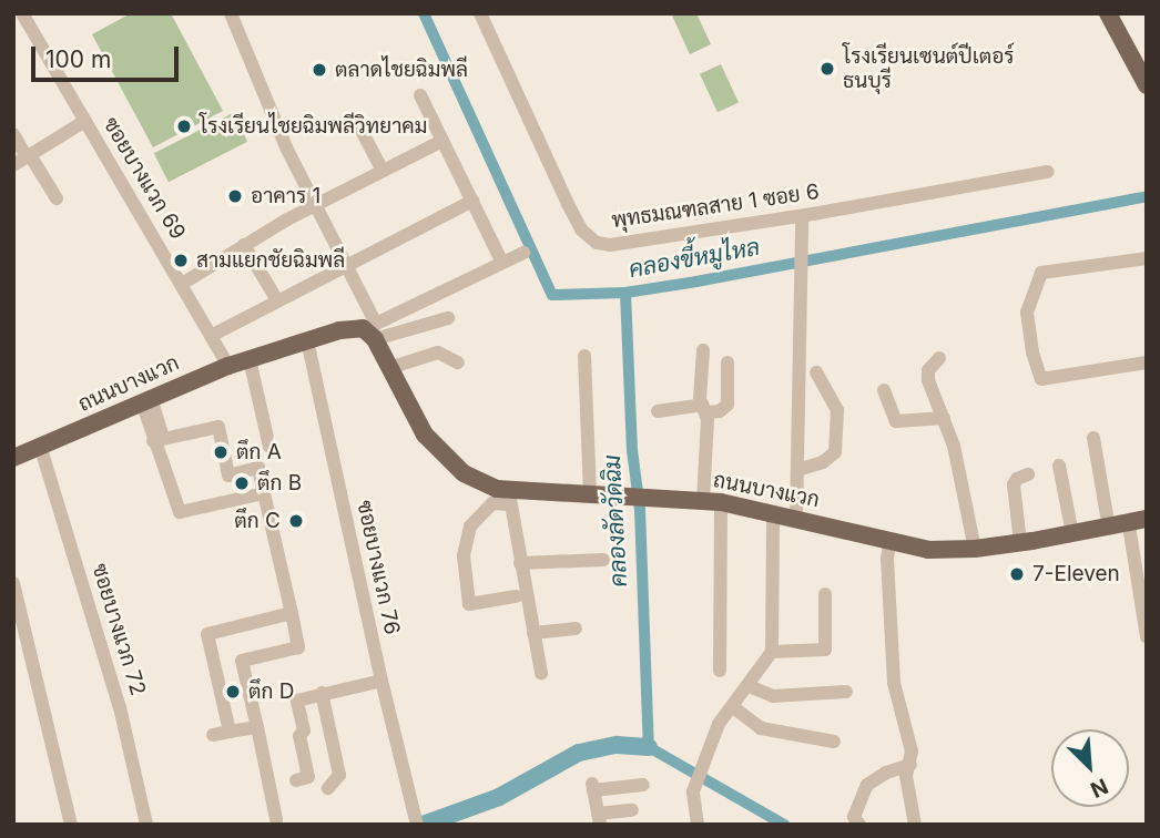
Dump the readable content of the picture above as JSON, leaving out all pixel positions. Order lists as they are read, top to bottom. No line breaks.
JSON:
{"streets":{"main road":["ถนนบางแวก"],"street":["ซอยบางแวก 69","พุทธมณฑลสาย 1 ซอย 6","ซอยบางแวก 76","ซอยบางแวก 72"]},"crossings":[["ซอยบางแวก 69","ถนนบางแวก"],["ถนนบางแวก","ซอยบางแวก 76"],["ถนนบางแวก","ซอยบางแวก 72"]],"water":["คลองขี้หมูไหล","คลองลัดวัดฉิม"],"places":["โรงเรียนเซนต์ปีเตอร์ ธนบุรี","ตลาดไชยฉิมพลี","โรงเรียนไชยฉิมพลีวิทยาคม","อาคาร 1","สามแยกชัยฉิมพลี","ตึก A","ตึก B","ตึก C","7-Eleven","ตึก D"],"scale_bar":"100 m","north":"bottom right"}
